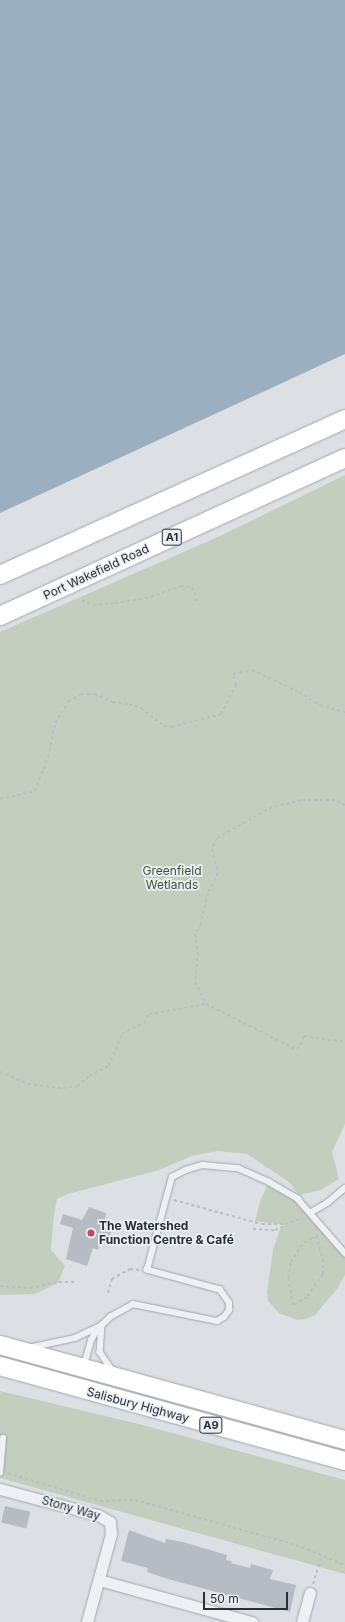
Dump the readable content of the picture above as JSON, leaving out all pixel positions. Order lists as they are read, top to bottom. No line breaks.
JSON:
{"streets":{"highway":["A1","Port Wakefield Road","Salisbury Highway","A9"],"street":["Stony Way"]},"parks":["Greenfield Wetlands"],"places":["The Watershed Function Centre & Café"],"scale_bar":"50 m"}
